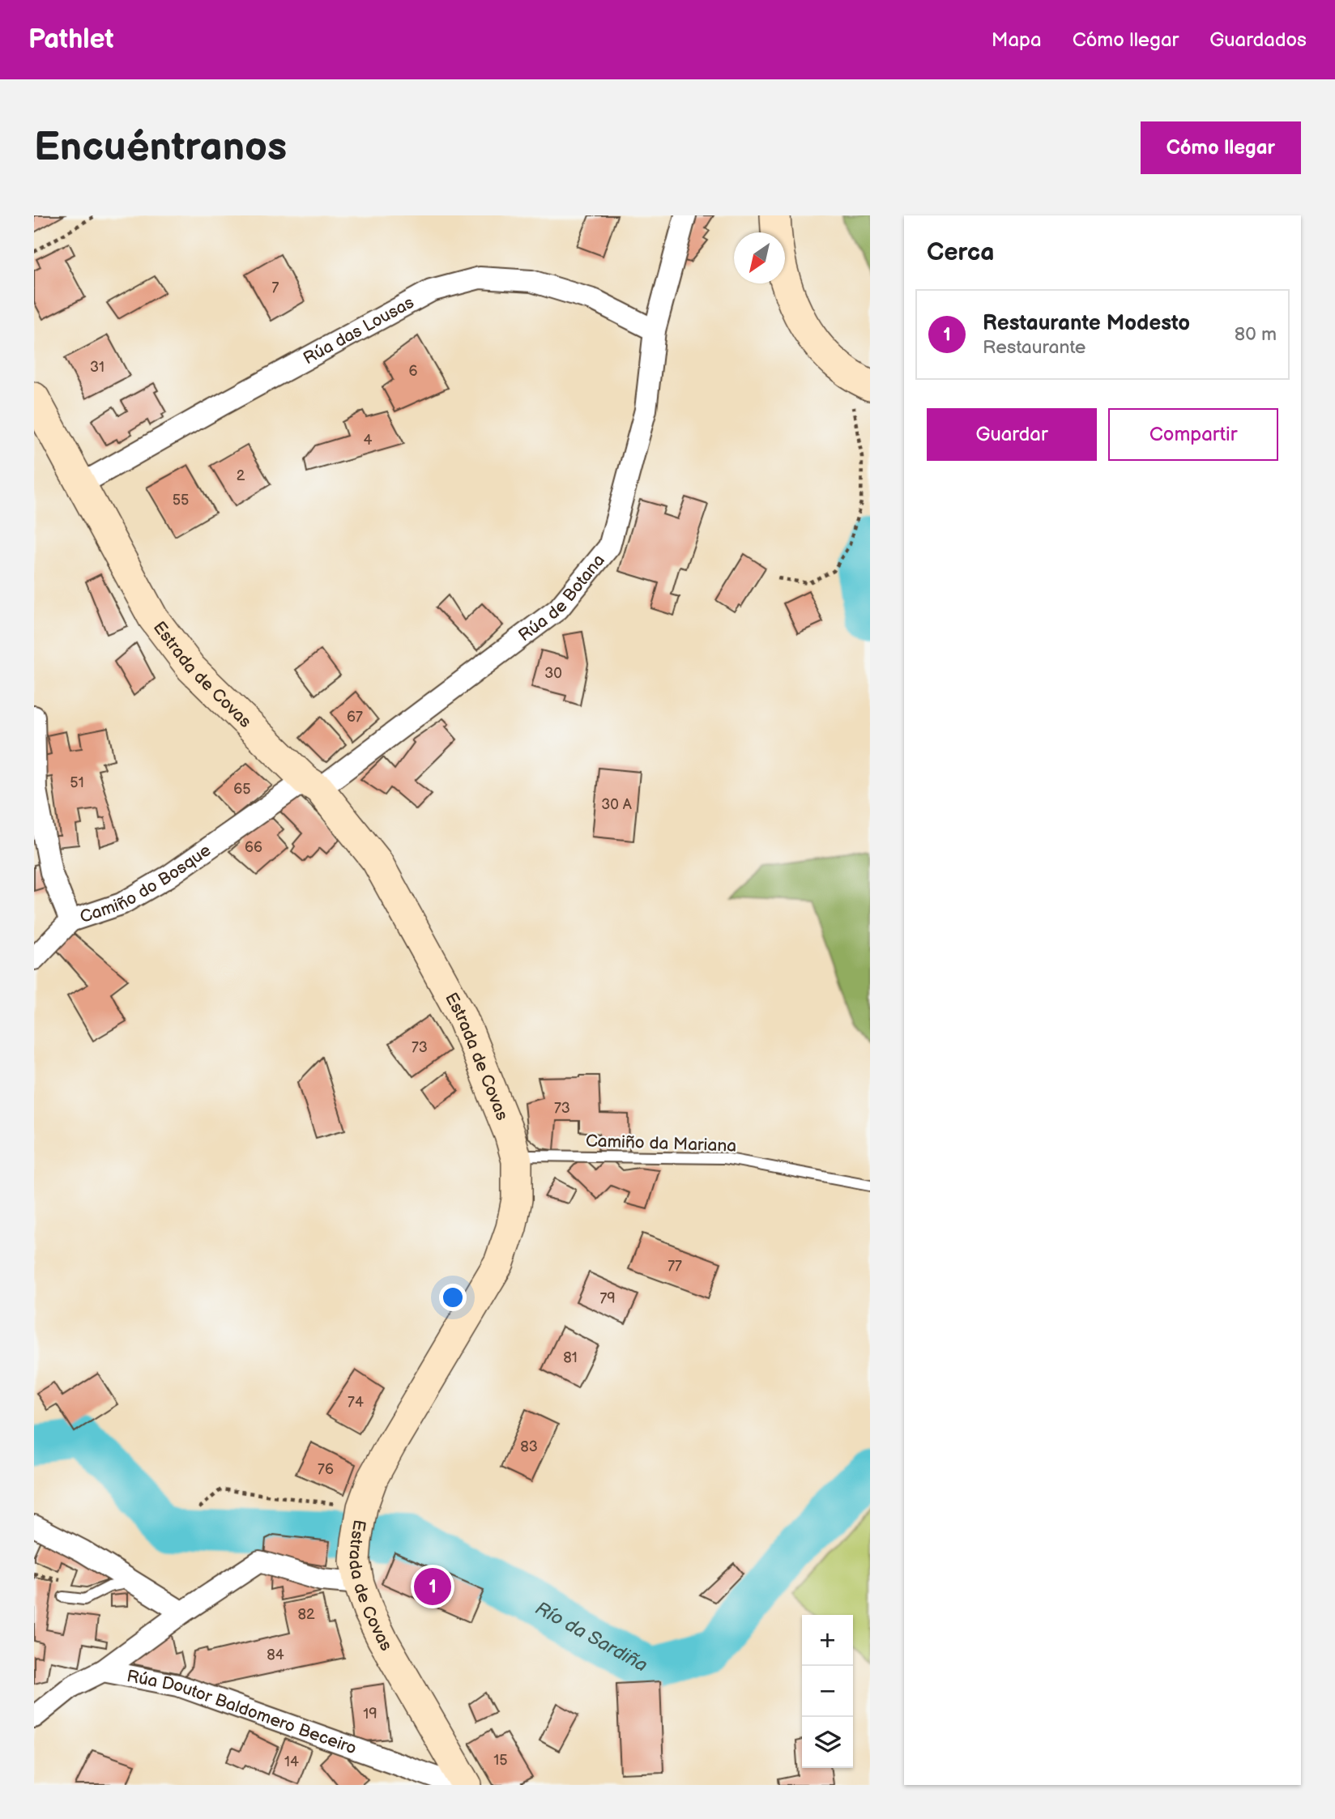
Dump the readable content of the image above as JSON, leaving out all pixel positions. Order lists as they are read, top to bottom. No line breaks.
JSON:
{"streets":{"main road":["Estrada de Covas"],"street":["Rúa das Lousas","Rúa de Botana","Camiño do Bosque","Rúa Doutor Baldomero Beceiro"],"lane":["Camiño da Mariana"]},"crossings":[["Rúa das Lousas","Rúa de Botana"],["Rúa das Lousas","Estrada de Covas"],["Rúa de Botana","Estrada de Covas"],["Rúa de Botana","Camiño do Bosque"],["Estrada de Covas","Camiño do Bosque"],["Estrada de Covas","Camiño da Mariana"]],"water":["Río da Sardiña"],"house_numbers":["7","31","6","4","2","55","30","67","51","65","30 A","66","73","73","77","79","81","74","83","76","82","84","19","15","14"],"north":"bottom left","page":{"header":"Pathlet","nav":["Mapa","Cómo llegar","Guardados"],"buttons":["Cómo llegar",["Guardar","Compartir"]],"title":"Encuéntranos","heading":"Cerca","list":[{"mark":"1","name":"Restaurante Modesto","note":"Restaurante","value":"80 m"}],"pins":"1","map_buttons":["+","−"]}}
